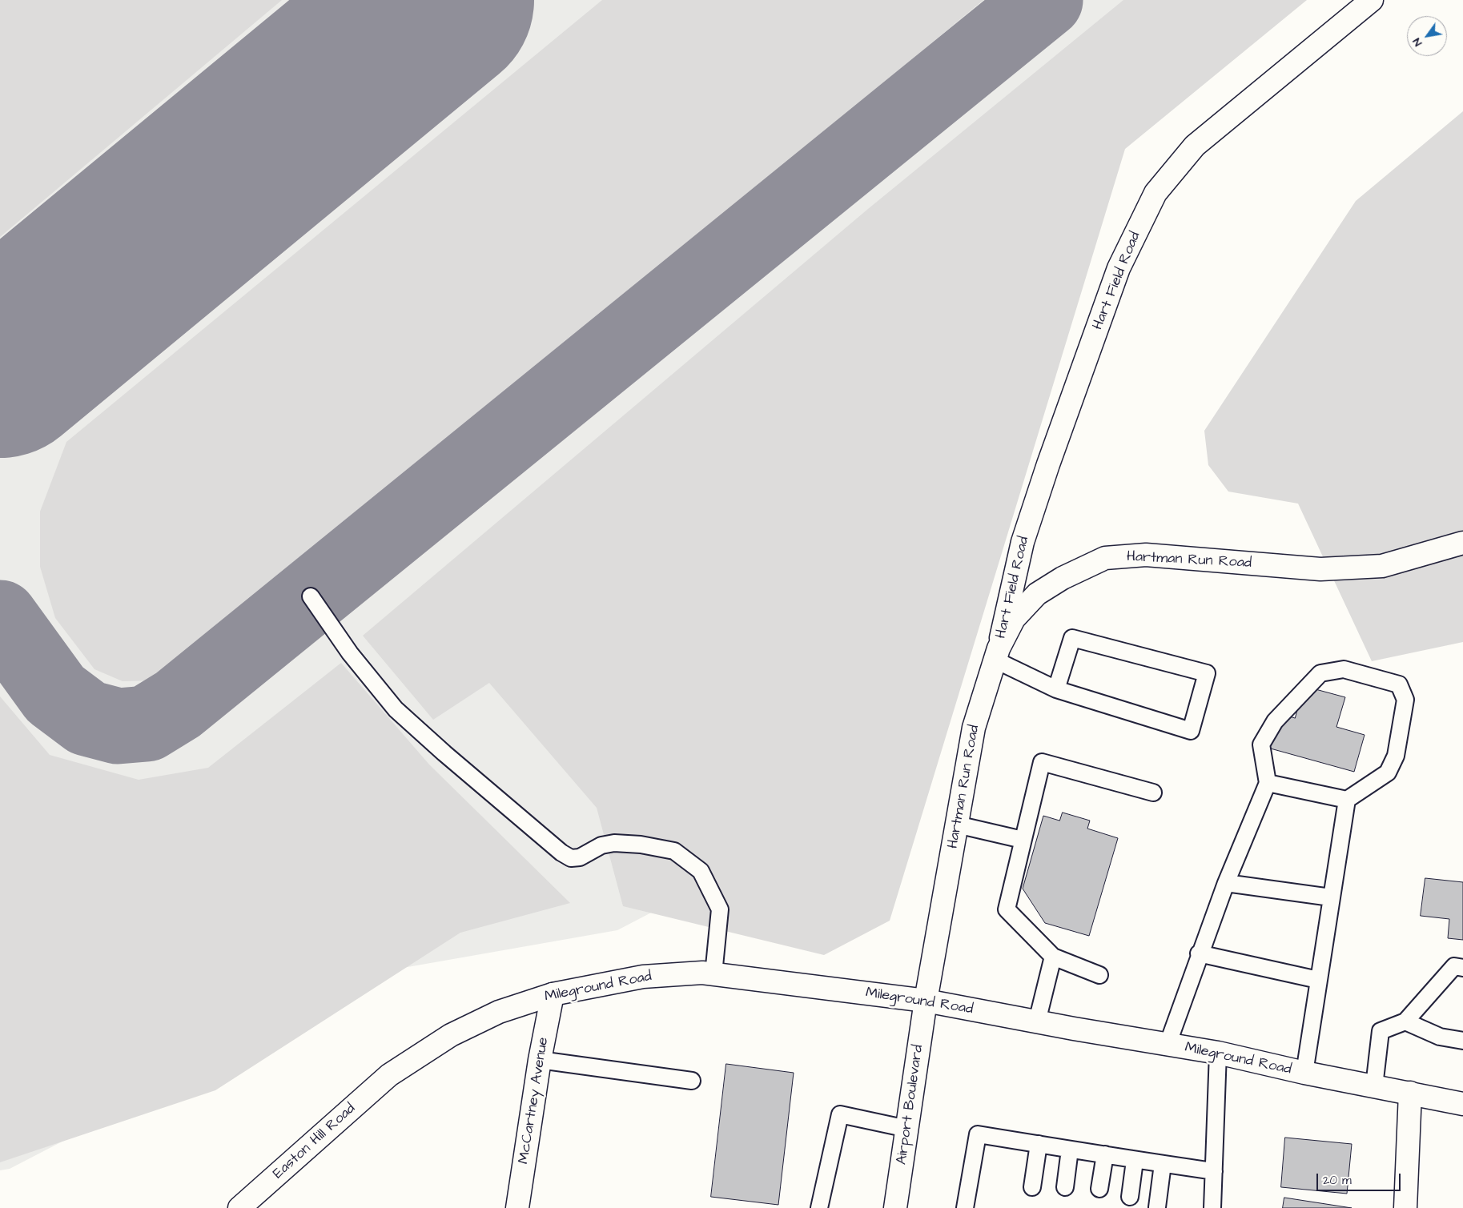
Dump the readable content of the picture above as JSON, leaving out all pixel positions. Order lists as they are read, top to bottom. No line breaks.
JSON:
{"streets":{"main road":["Hart Field Road","Hartman Run Road","Mileground Road","McCartney Avenue","Airport Boulevard","Easton Hill Road"]},"crossings":[["Hart Field Road","Hartman Run Road"],["Hartman Run Road","Mileground Road"],["Hartman Run Road","Airport Boulevard"],["Mileground Road","McCartney Avenue"],["Mileground Road","Airport Boulevard"],["Mileground Road","Easton Hill Road"]],"scale_bar":"20 m","north":"bottom left"}
